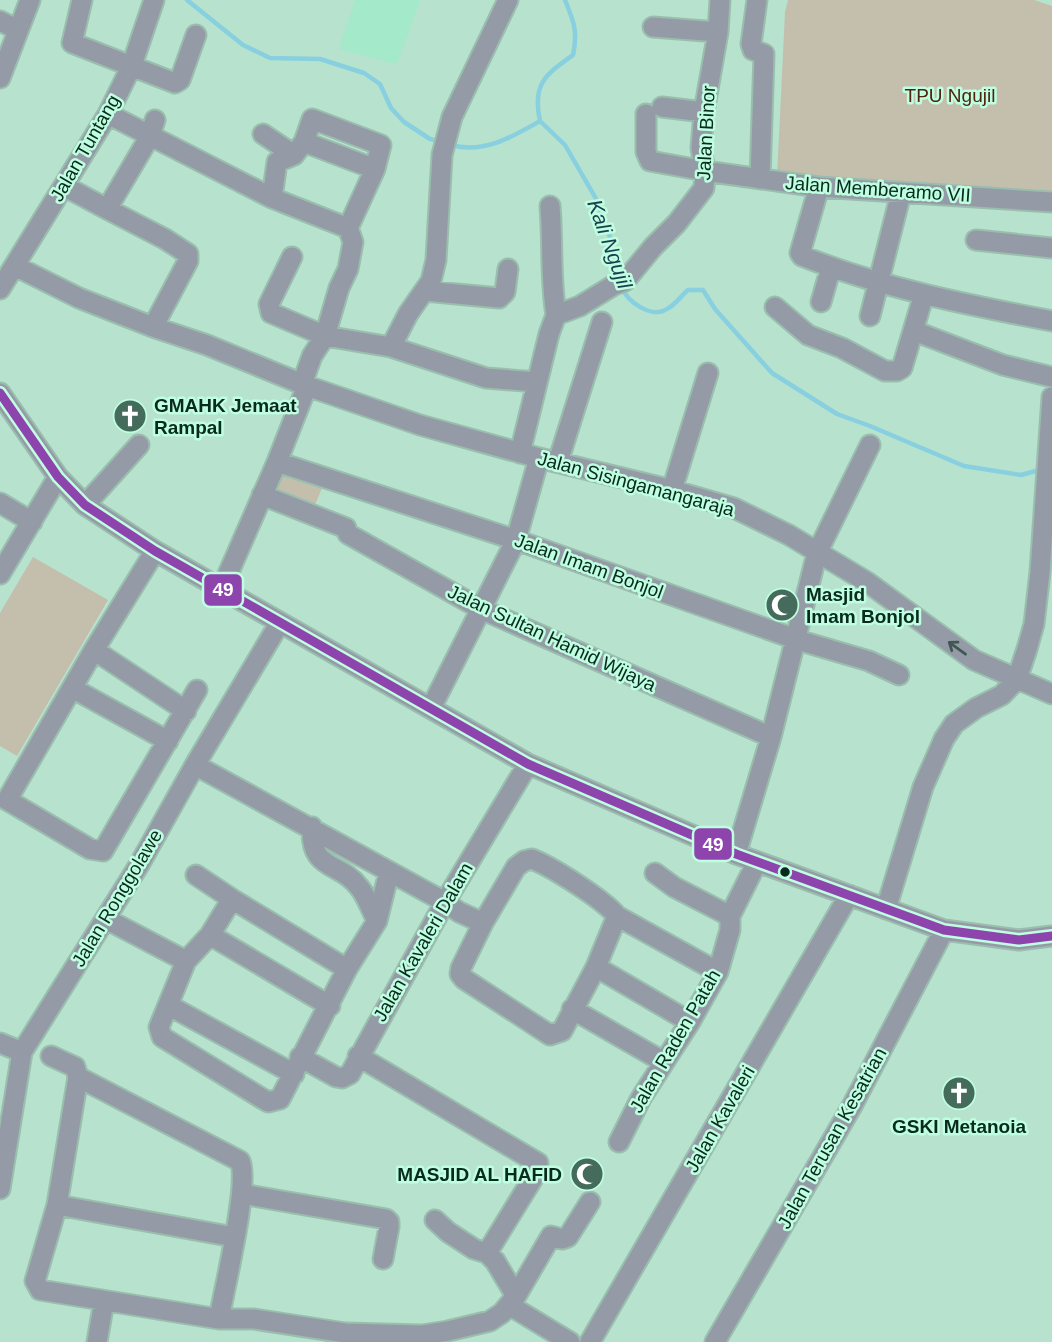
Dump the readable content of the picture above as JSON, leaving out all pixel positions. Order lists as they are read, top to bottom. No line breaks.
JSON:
{"streets":{"street":["Jalan Binor","Jalan Tuntang","Jalan Memberamo VII","Jalan Sisingamangaraja","Jalan Imam Bonjol","Jalan Sultan Hamid Wijaya","Jalan Ronggolawe","Jalan Kavaleri Dalam","Jalan Raden Patah","Jalan Kavaleri","Jalan Terusan Kesatrian"]},"crossings":[["Jalan Binor","Jalan Memberamo VII"],["Jalan Tuntang","Jalan Sisingamangaraja"]],"water":["Kali Ngujil"],"parks":["TPU Ngujil"],"places":{"church":["GMAHK Jemaat Rampal","GSKI Metanoia"],"mosque":["Masjid Imam Bonjol","MASJID AL HAFID"]},"lines":["transit line 49"]}
